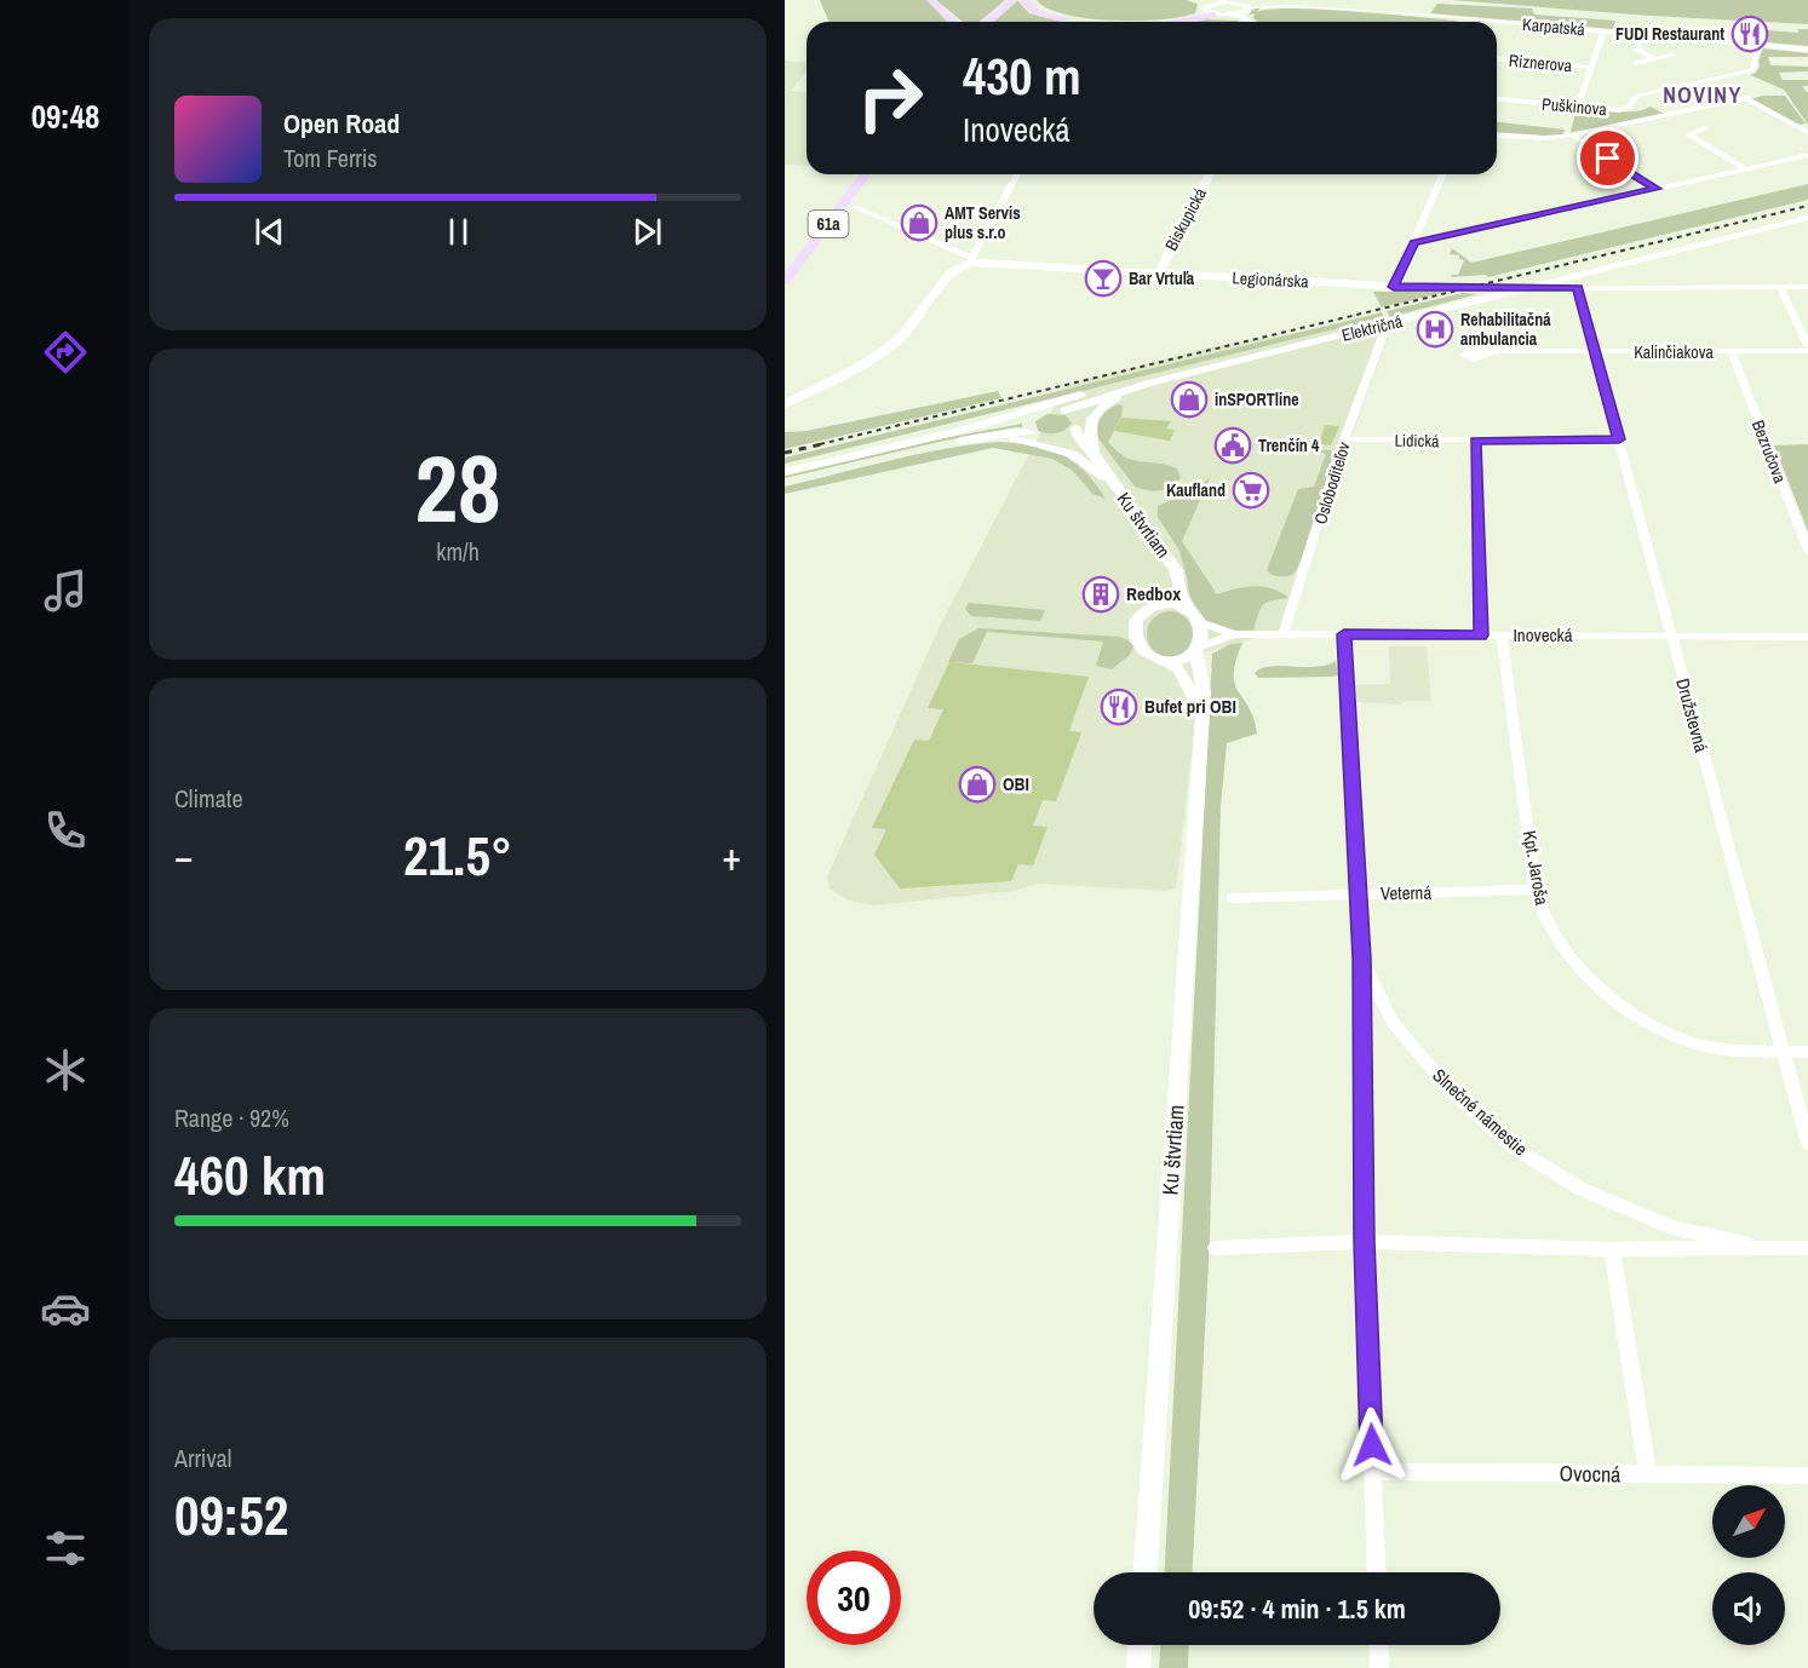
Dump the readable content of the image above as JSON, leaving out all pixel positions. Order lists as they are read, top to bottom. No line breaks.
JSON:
{"streets":{"main road":["61a"],"street":["Karpatská","Riznerova","Puškinova","Biskupická","Legionárska","Električná","Kalinčiakova","Lidická","Bezručova","Osloboditeľov","Ku štvrtiam","Inovecká","Družstevná","Kpt. Jaroša","Veterná","Slnečné námestie","Ovocná"]},"crossings":[["Karpatská","Puškinova"],["Biskupická","Legionárska"],["Legionárska","Električná"],["Legionárska","Družstevná"],["Električná","Ku štvrtiam"],["Kalinčiakova","Bezručova"],["Kalinčiakova","Družstevná"],["Lidická","Osloboditeľov"],["Lidická","Družstevná"],["Osloboditeľov","Inovecká"],["Ku štvrtiam","Inovecká"],["Inovecká","Družstevná"],["Inovecká","Kpt. Jaroša"],["Družstevná","Kpt. Jaroša"],["Kpt. Jaroša","Veterná"]],"districts":["NOVINY"],"places":{"restaurant":["FUDI Restaurant","Bufet pri OBI"],"shop":["AMT Servis plus s.r.o","inSPORTline","OBI"],"bar":["Bar Vrtuľa"],"hospital":["Rehabilitačná ambulancia"],"public building":["Trenčín 4"],"supermarket":["Kaufland"],"building":["Redbox"]},"north":"top right","page":{"tabs":"09:48","turn":["430 m","Inovecká"],"song":["Open Road","Tom Ferris"],"tile":[["28","km/h"],"Climate",["Range · 92%","460 km"],["Arrival","09:52"]],"heat":["−","21.5°","+"],"limit":"30","trip":"09:52 · 4 min · 1.5 km"}}
